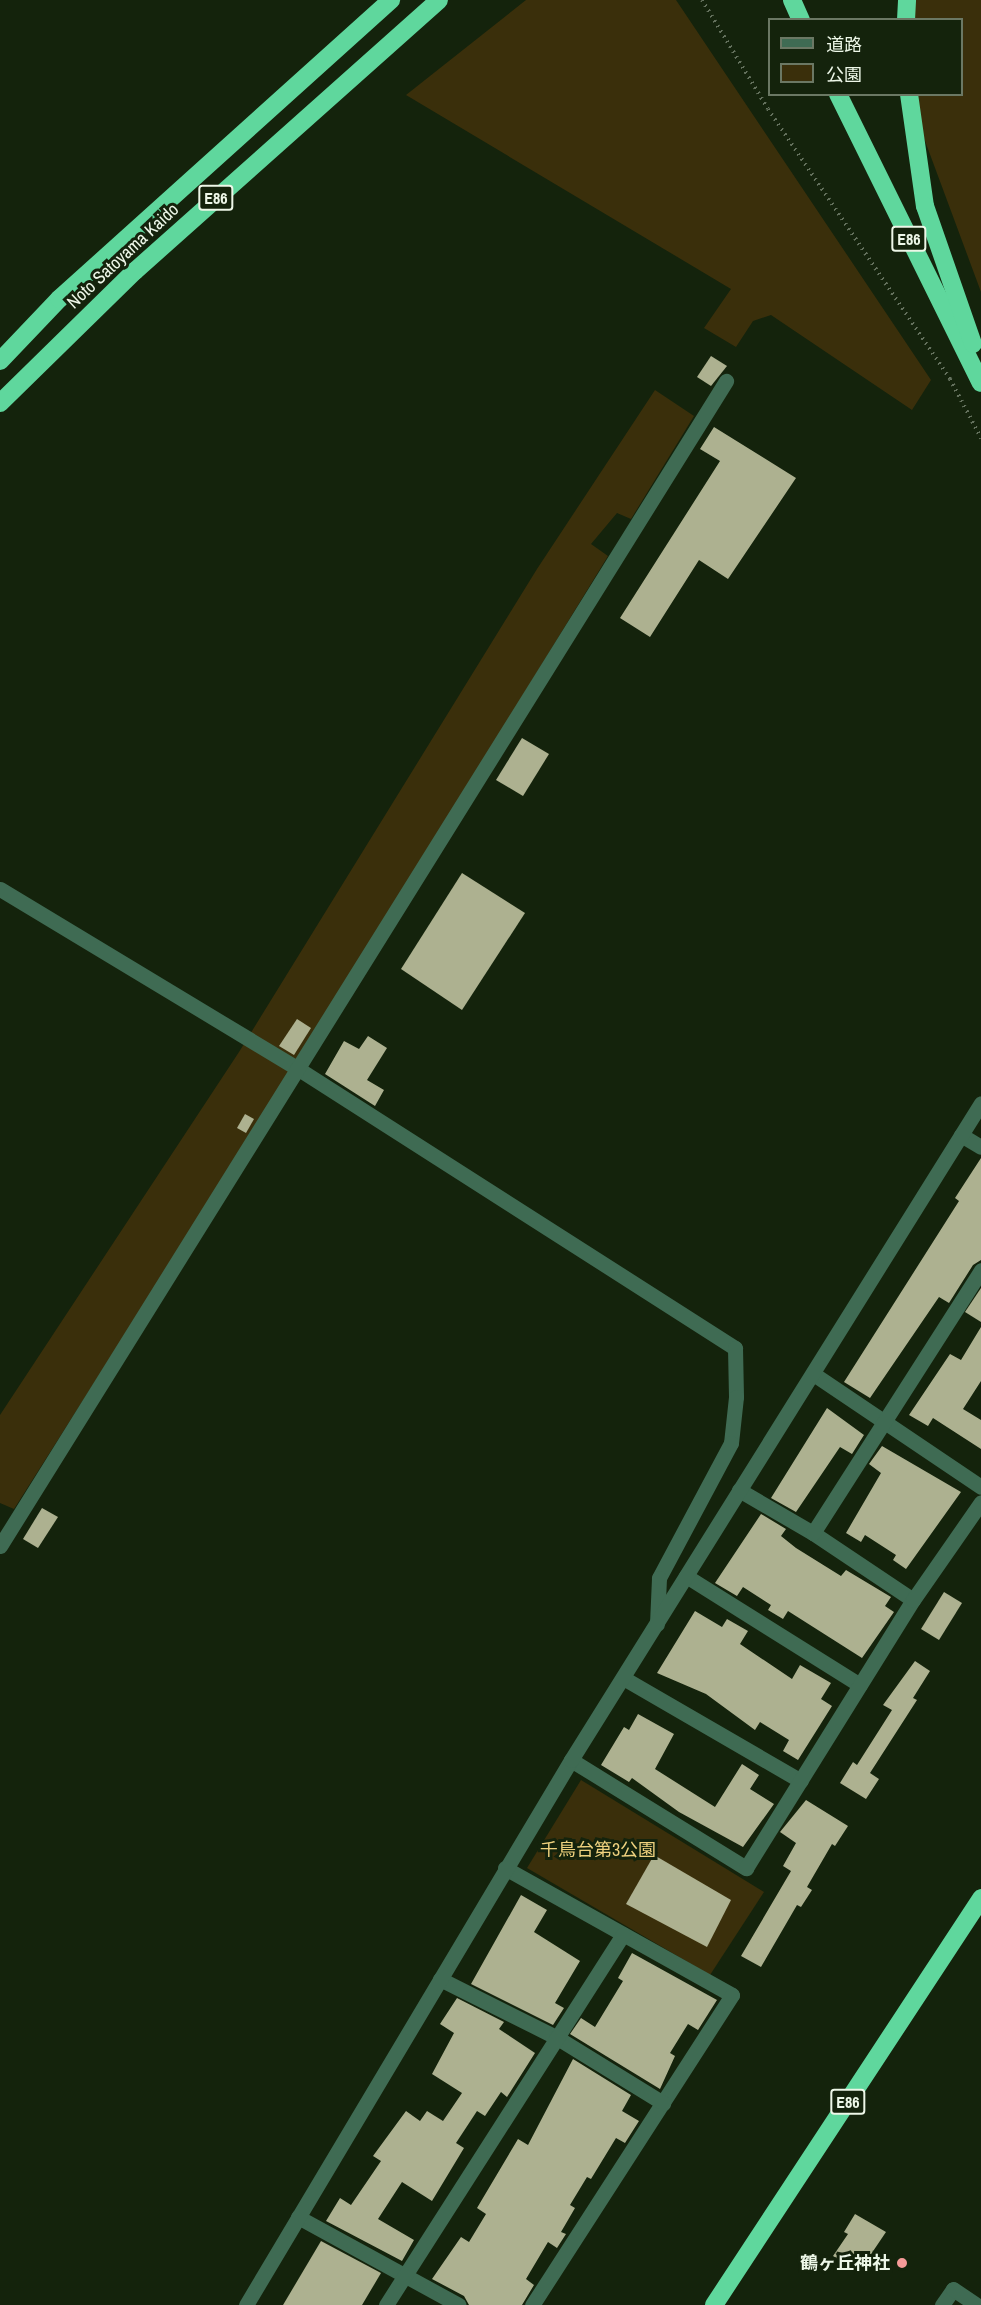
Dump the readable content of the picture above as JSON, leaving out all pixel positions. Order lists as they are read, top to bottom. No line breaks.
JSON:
{"streets":{"highway":["E86","Noto Satoyama Kaido"]},"parks":["千鳥台第3公園"],"places":["鶴ヶ丘神社"],"legend":["道路","公園"]}
